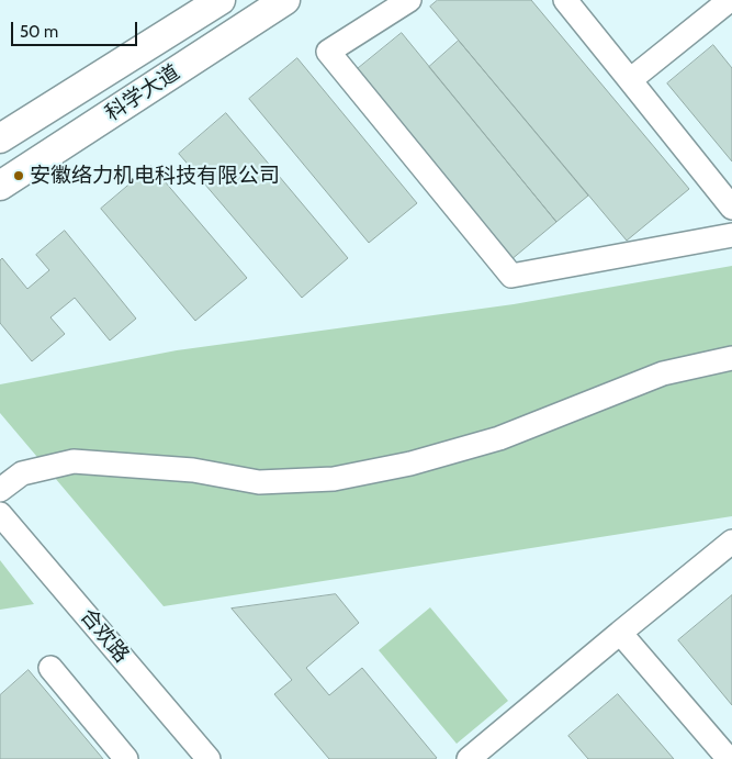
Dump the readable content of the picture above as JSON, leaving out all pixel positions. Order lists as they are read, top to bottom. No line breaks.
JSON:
{"streets":{"main road":["科学大道"],"street":["合欢路"]},"places":["安徽络力机电科技有限公司"],"scale_bar":"50 m"}
